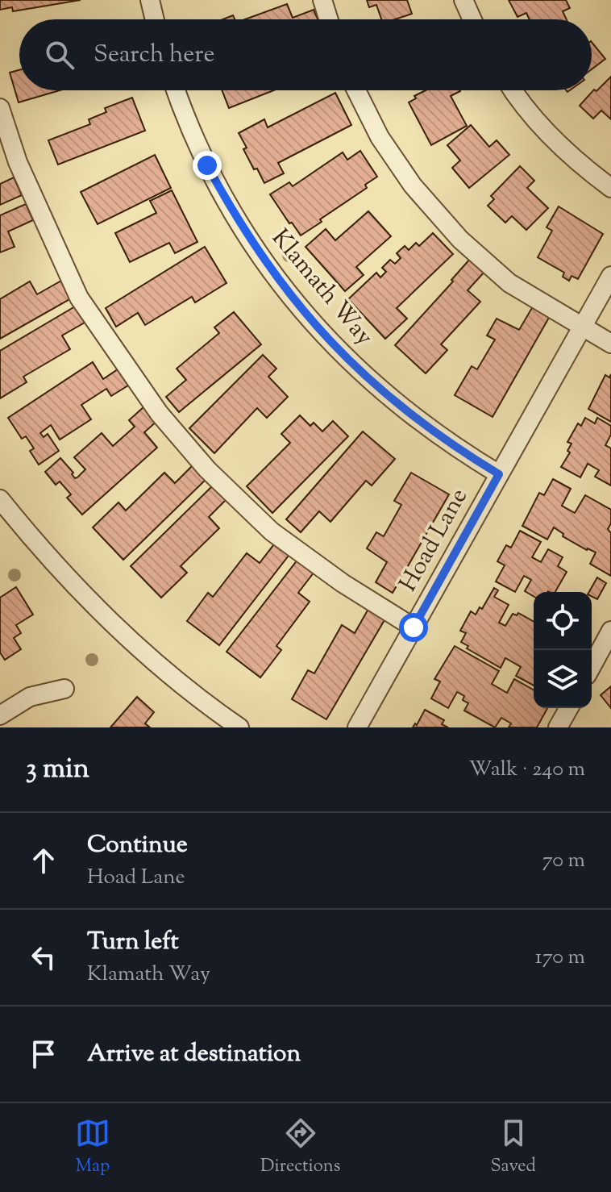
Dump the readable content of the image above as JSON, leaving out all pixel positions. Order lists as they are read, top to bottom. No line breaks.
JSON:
{"streets":{"street":["Klamath Way","Hoad Lane"]},"crossings":[["Klamath Way","Hoad Lane"]],"page":{"search":"Search here","heading":["3 min","Walk · 240 m"],"list":[["Continue","Hoad Lane","70 m"],["Turn left","Klamath Way","170 m"],"Arrive at destination"],"nav":["Map","Directions","Saved"]}}
